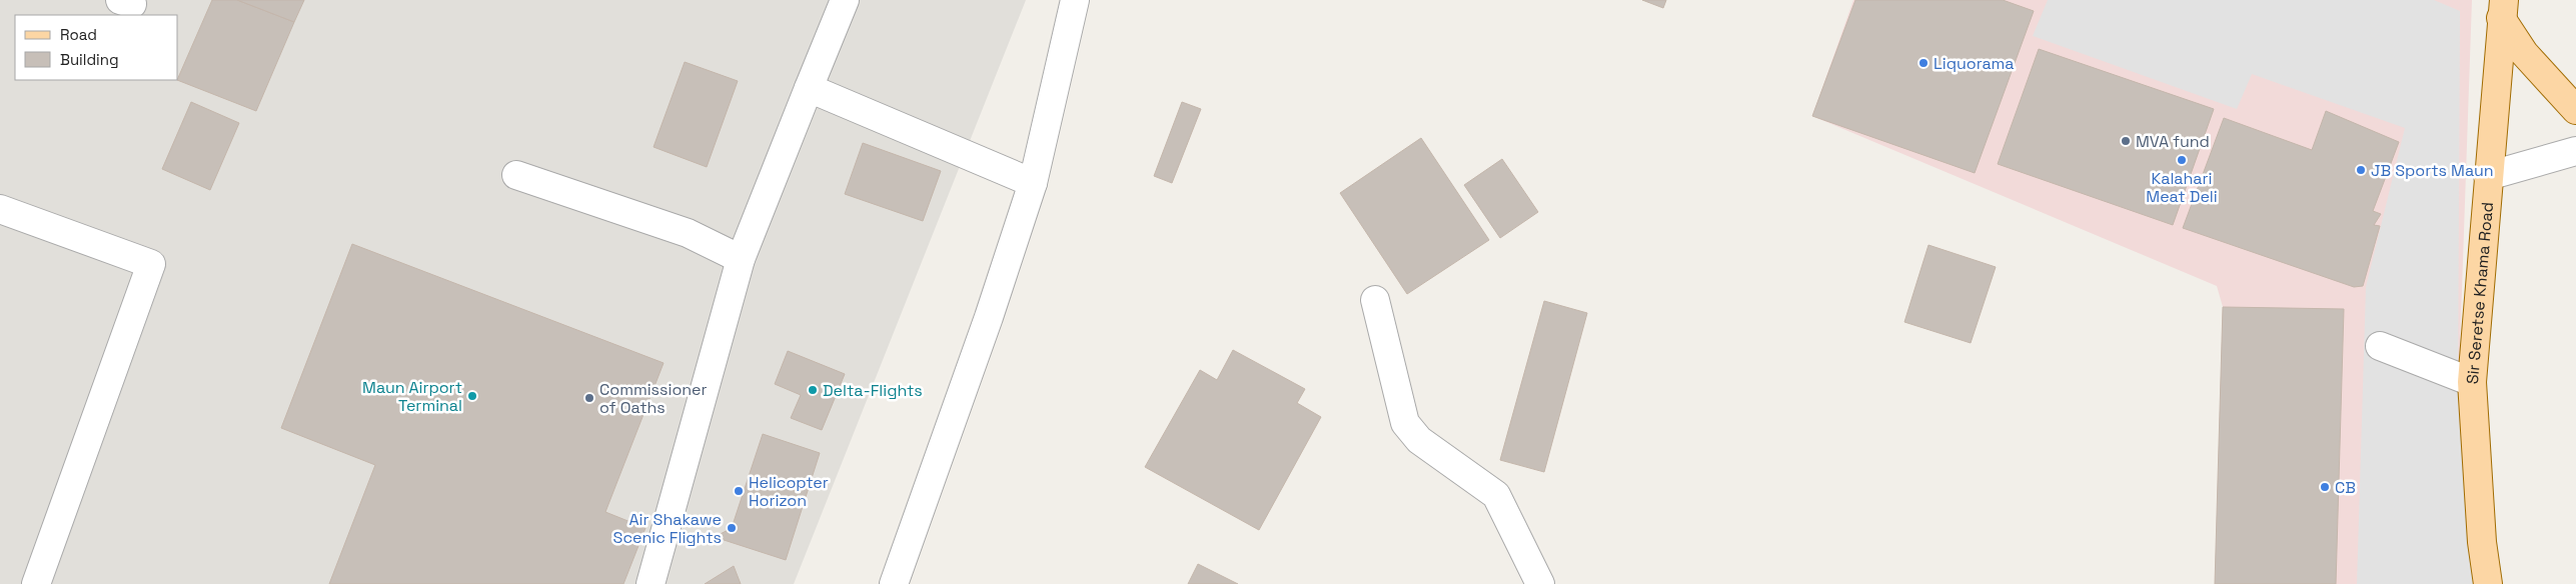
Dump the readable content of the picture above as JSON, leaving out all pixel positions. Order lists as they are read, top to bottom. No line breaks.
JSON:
{"streets":{"main road":["Sir Seretse Khama Road"]},"places":["Liquorama","MVA fund","Kalahari Meat Deli","JB Sports Maun","Delta-Flights","Maun Airport Terminal","Commissioner of Oaths","CB","Helicopter Horizon","Air Shakawe Scenic Flights"],"legend":["Road","Building"]}
